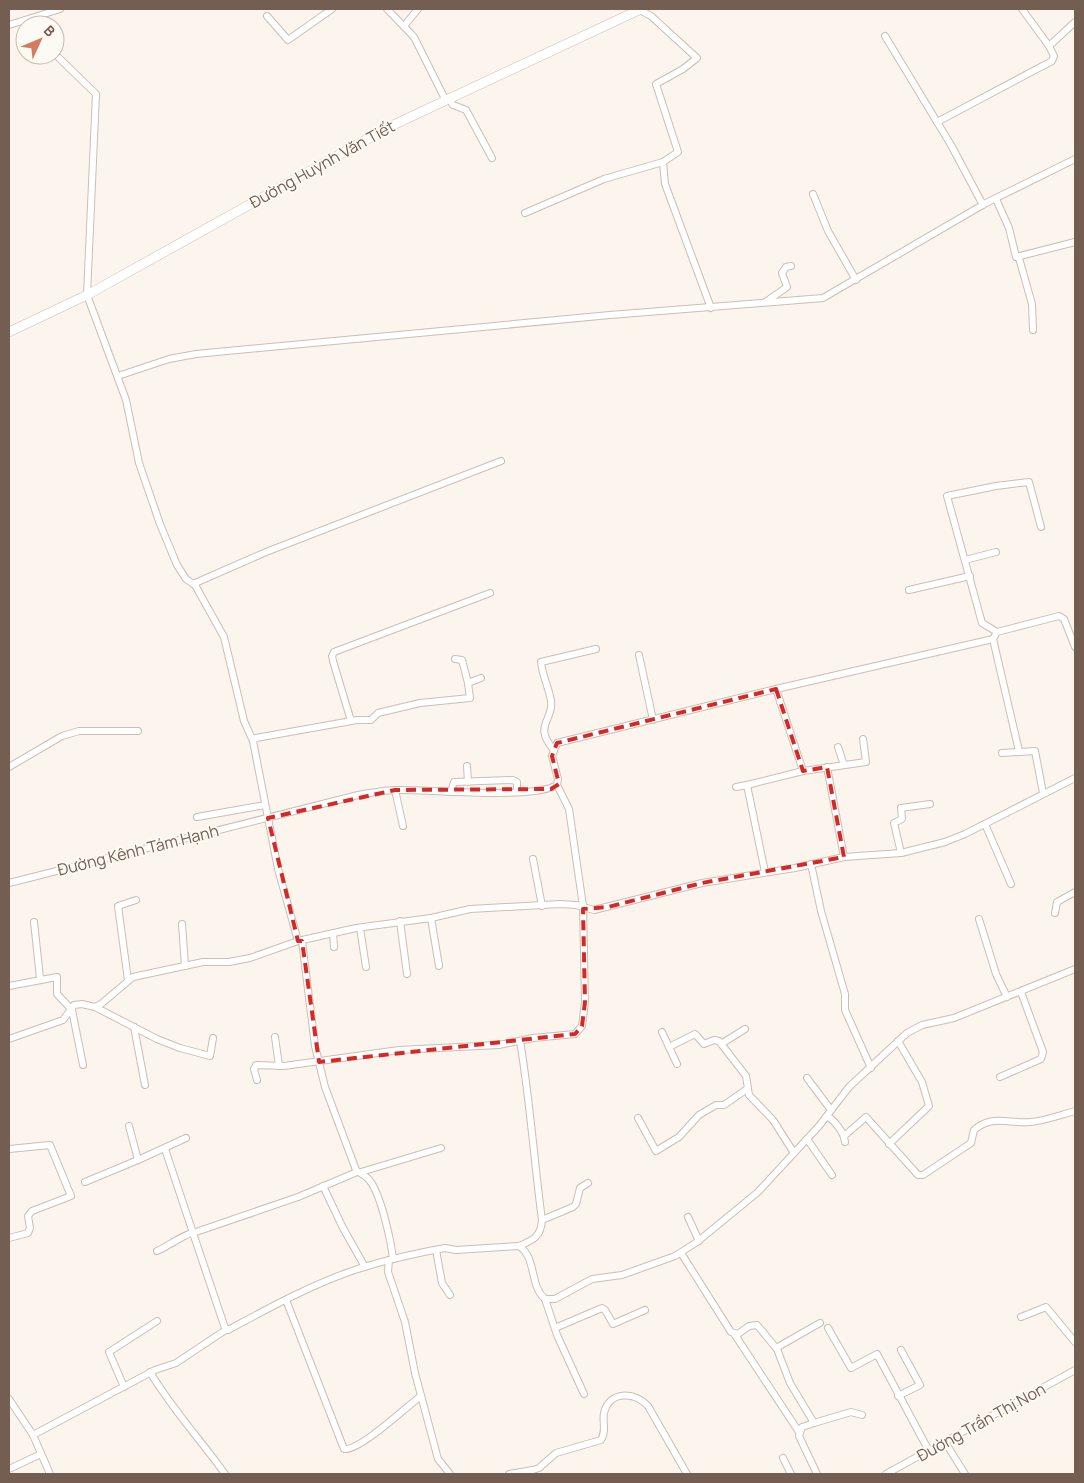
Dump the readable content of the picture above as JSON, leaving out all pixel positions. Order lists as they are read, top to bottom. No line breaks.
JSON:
{"streets":{"street":["Đường Huỳnh Văn Tiết","Đường Kênh Tám Hạnh","Đường Trần Thị Non"]},"north":"top right"}
